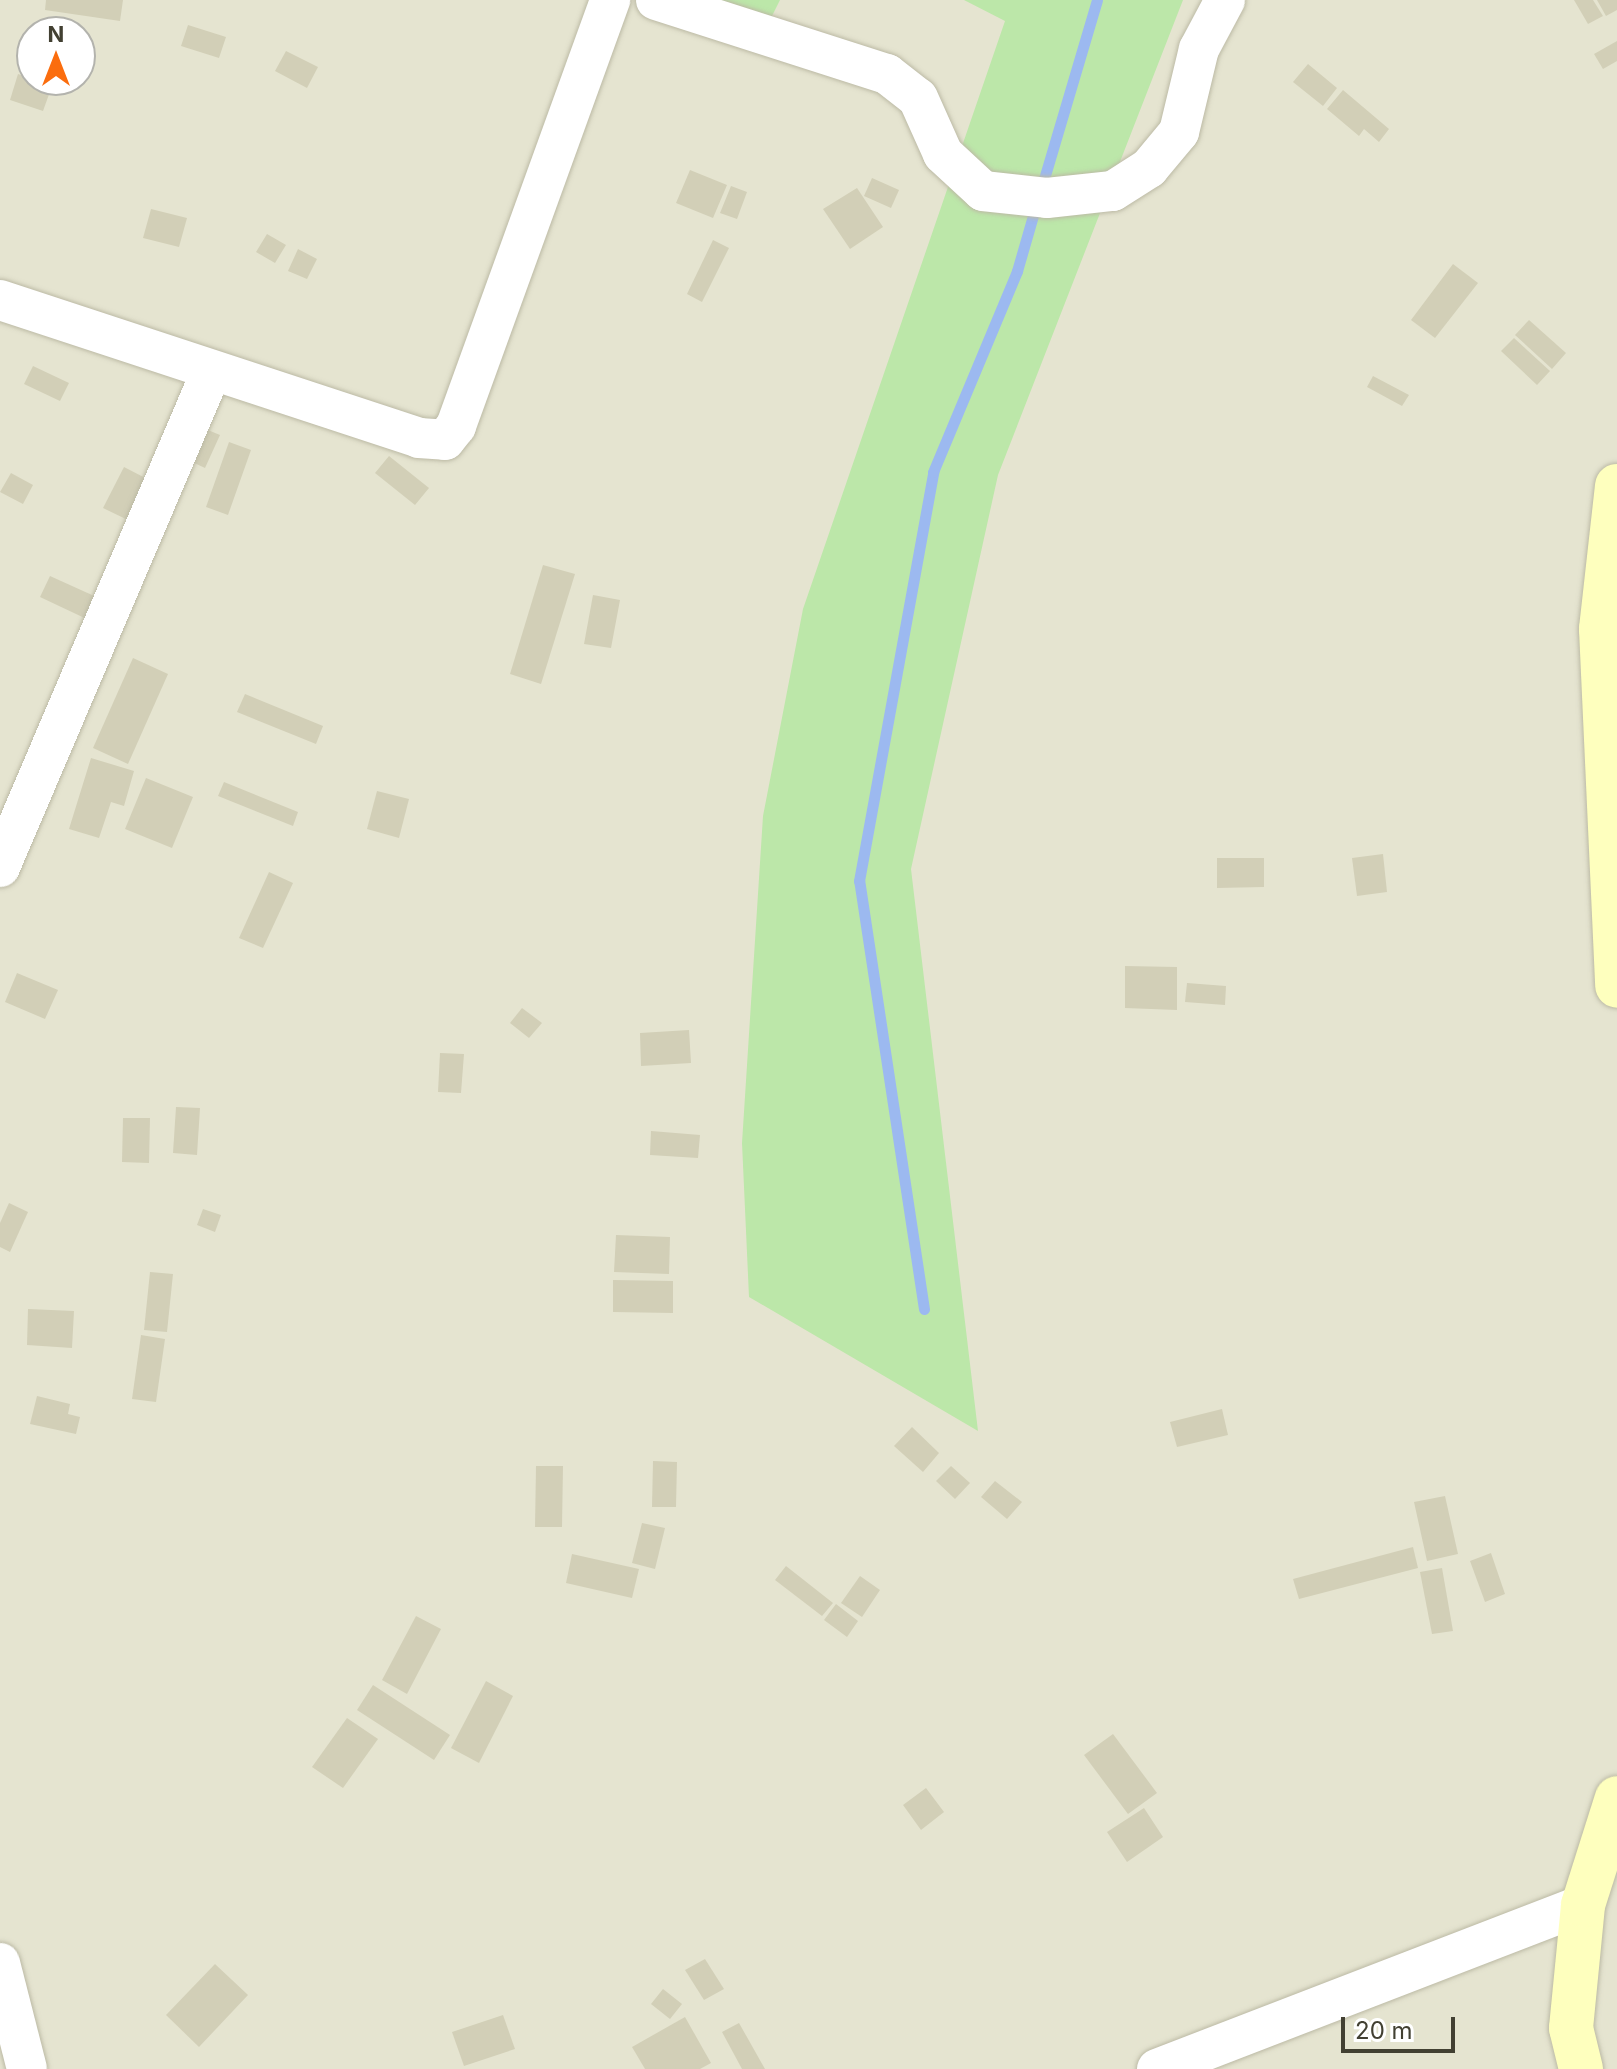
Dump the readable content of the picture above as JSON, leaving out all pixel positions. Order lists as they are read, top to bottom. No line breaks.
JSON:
{"scale_bar":"20 m","north":"top"}
